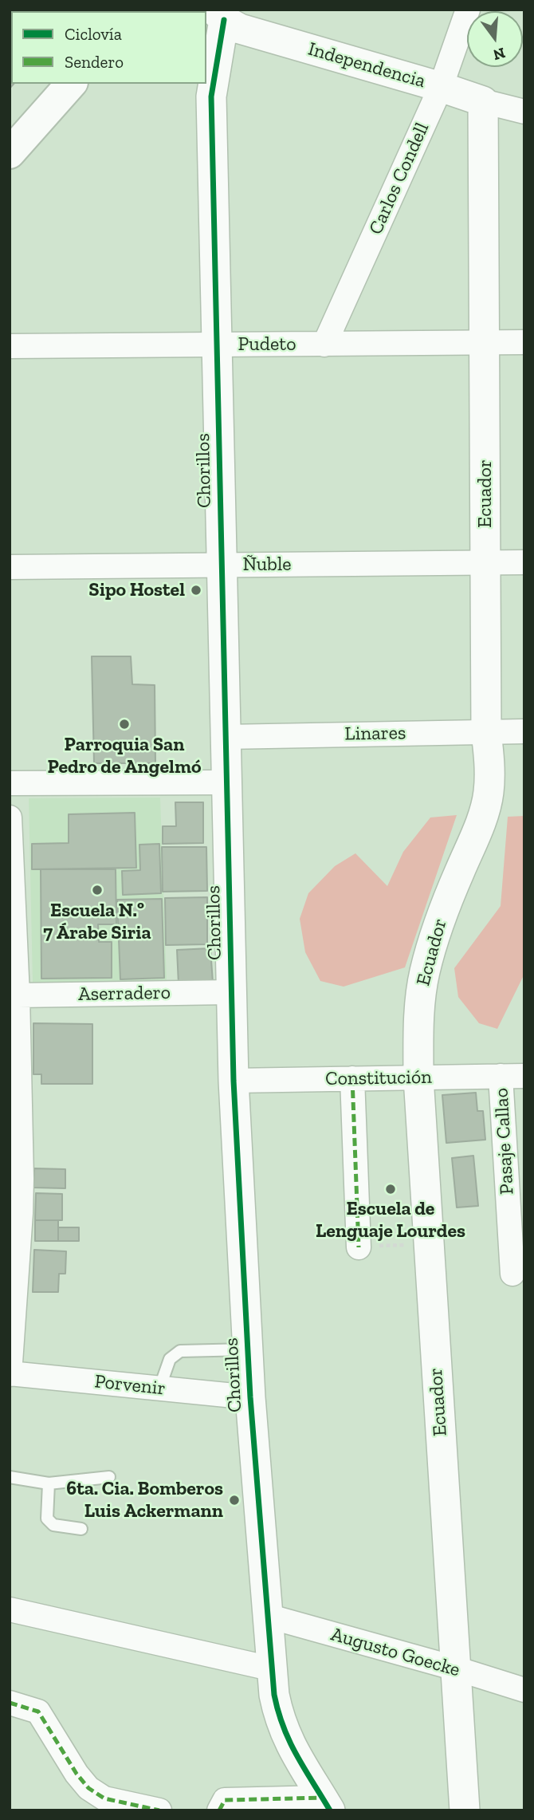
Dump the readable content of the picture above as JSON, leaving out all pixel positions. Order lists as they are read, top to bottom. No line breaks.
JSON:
{"streets":{"street":["Independencia","Carlos Condell","Pudeto","Chorillos","Ecuador","Ñuble","Linares","Aserradero","Constitución","Pasaje Callao","Porvenir","Augusto Goecke"]},"crossings":[["Independencia","Carlos Condell"],["Independencia","Chorillos"],["Independencia","Ecuador"],["Carlos Condell","Pudeto"],["Pudeto","Chorillos"],["Pudeto","Ecuador"],["Chorillos","Ñuble"],["Chorillos","Linares"],["Chorillos","Aserradero"],["Chorillos","Constitución"],["Chorillos","Porvenir"],["Chorillos","Augusto Goecke"],["Ecuador","Ñuble"],["Ecuador","Linares"],["Ecuador","Constitución"],["Ecuador","Augusto Goecke"],["Constitución","Pasaje Callao"]],"places":["Sipo Hostel","Parroquia San Pedro de Angelmó","Escuela N.º 7 Árabe Siria","Escuela de Lenguaje Lourdes","6ta. Cia. Bomberos Luis Ackermann"],"legend":["Ciclovía","Sendero"],"north":"bottom"}
